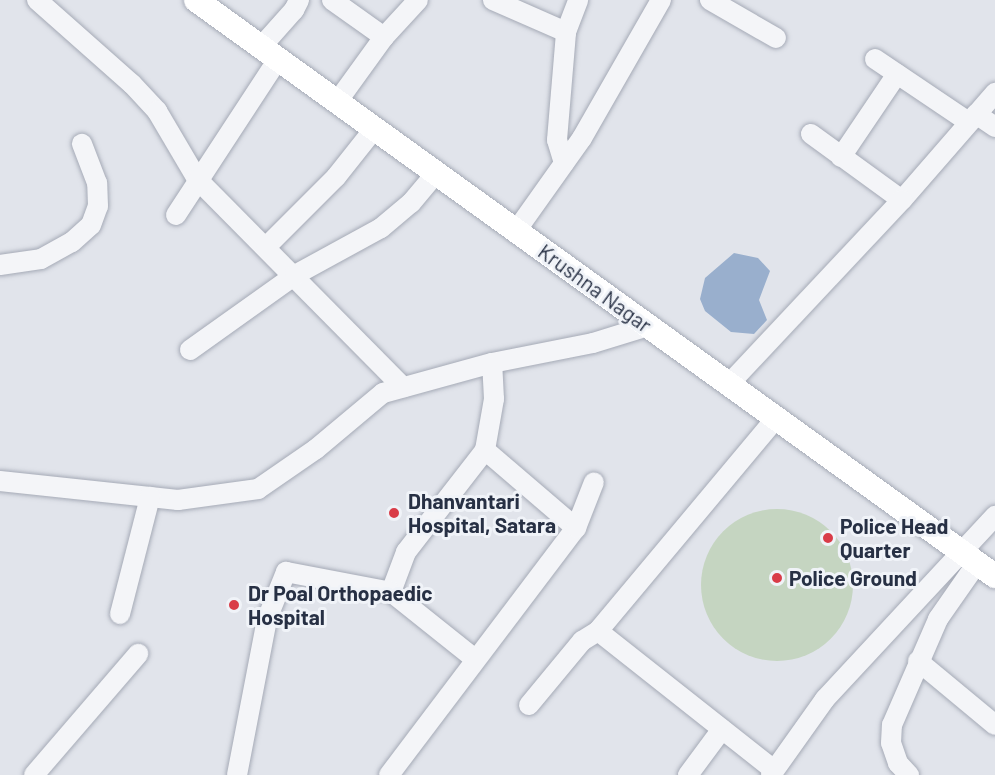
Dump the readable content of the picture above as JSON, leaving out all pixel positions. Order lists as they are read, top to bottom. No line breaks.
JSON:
{"streets":{"main road":["Krushna Nagar"]},"places":["Dhanvantari Hospital, Satara","Police Head Quarter","Police Ground","Dr Poal Orthopaedic Hospital"]}
